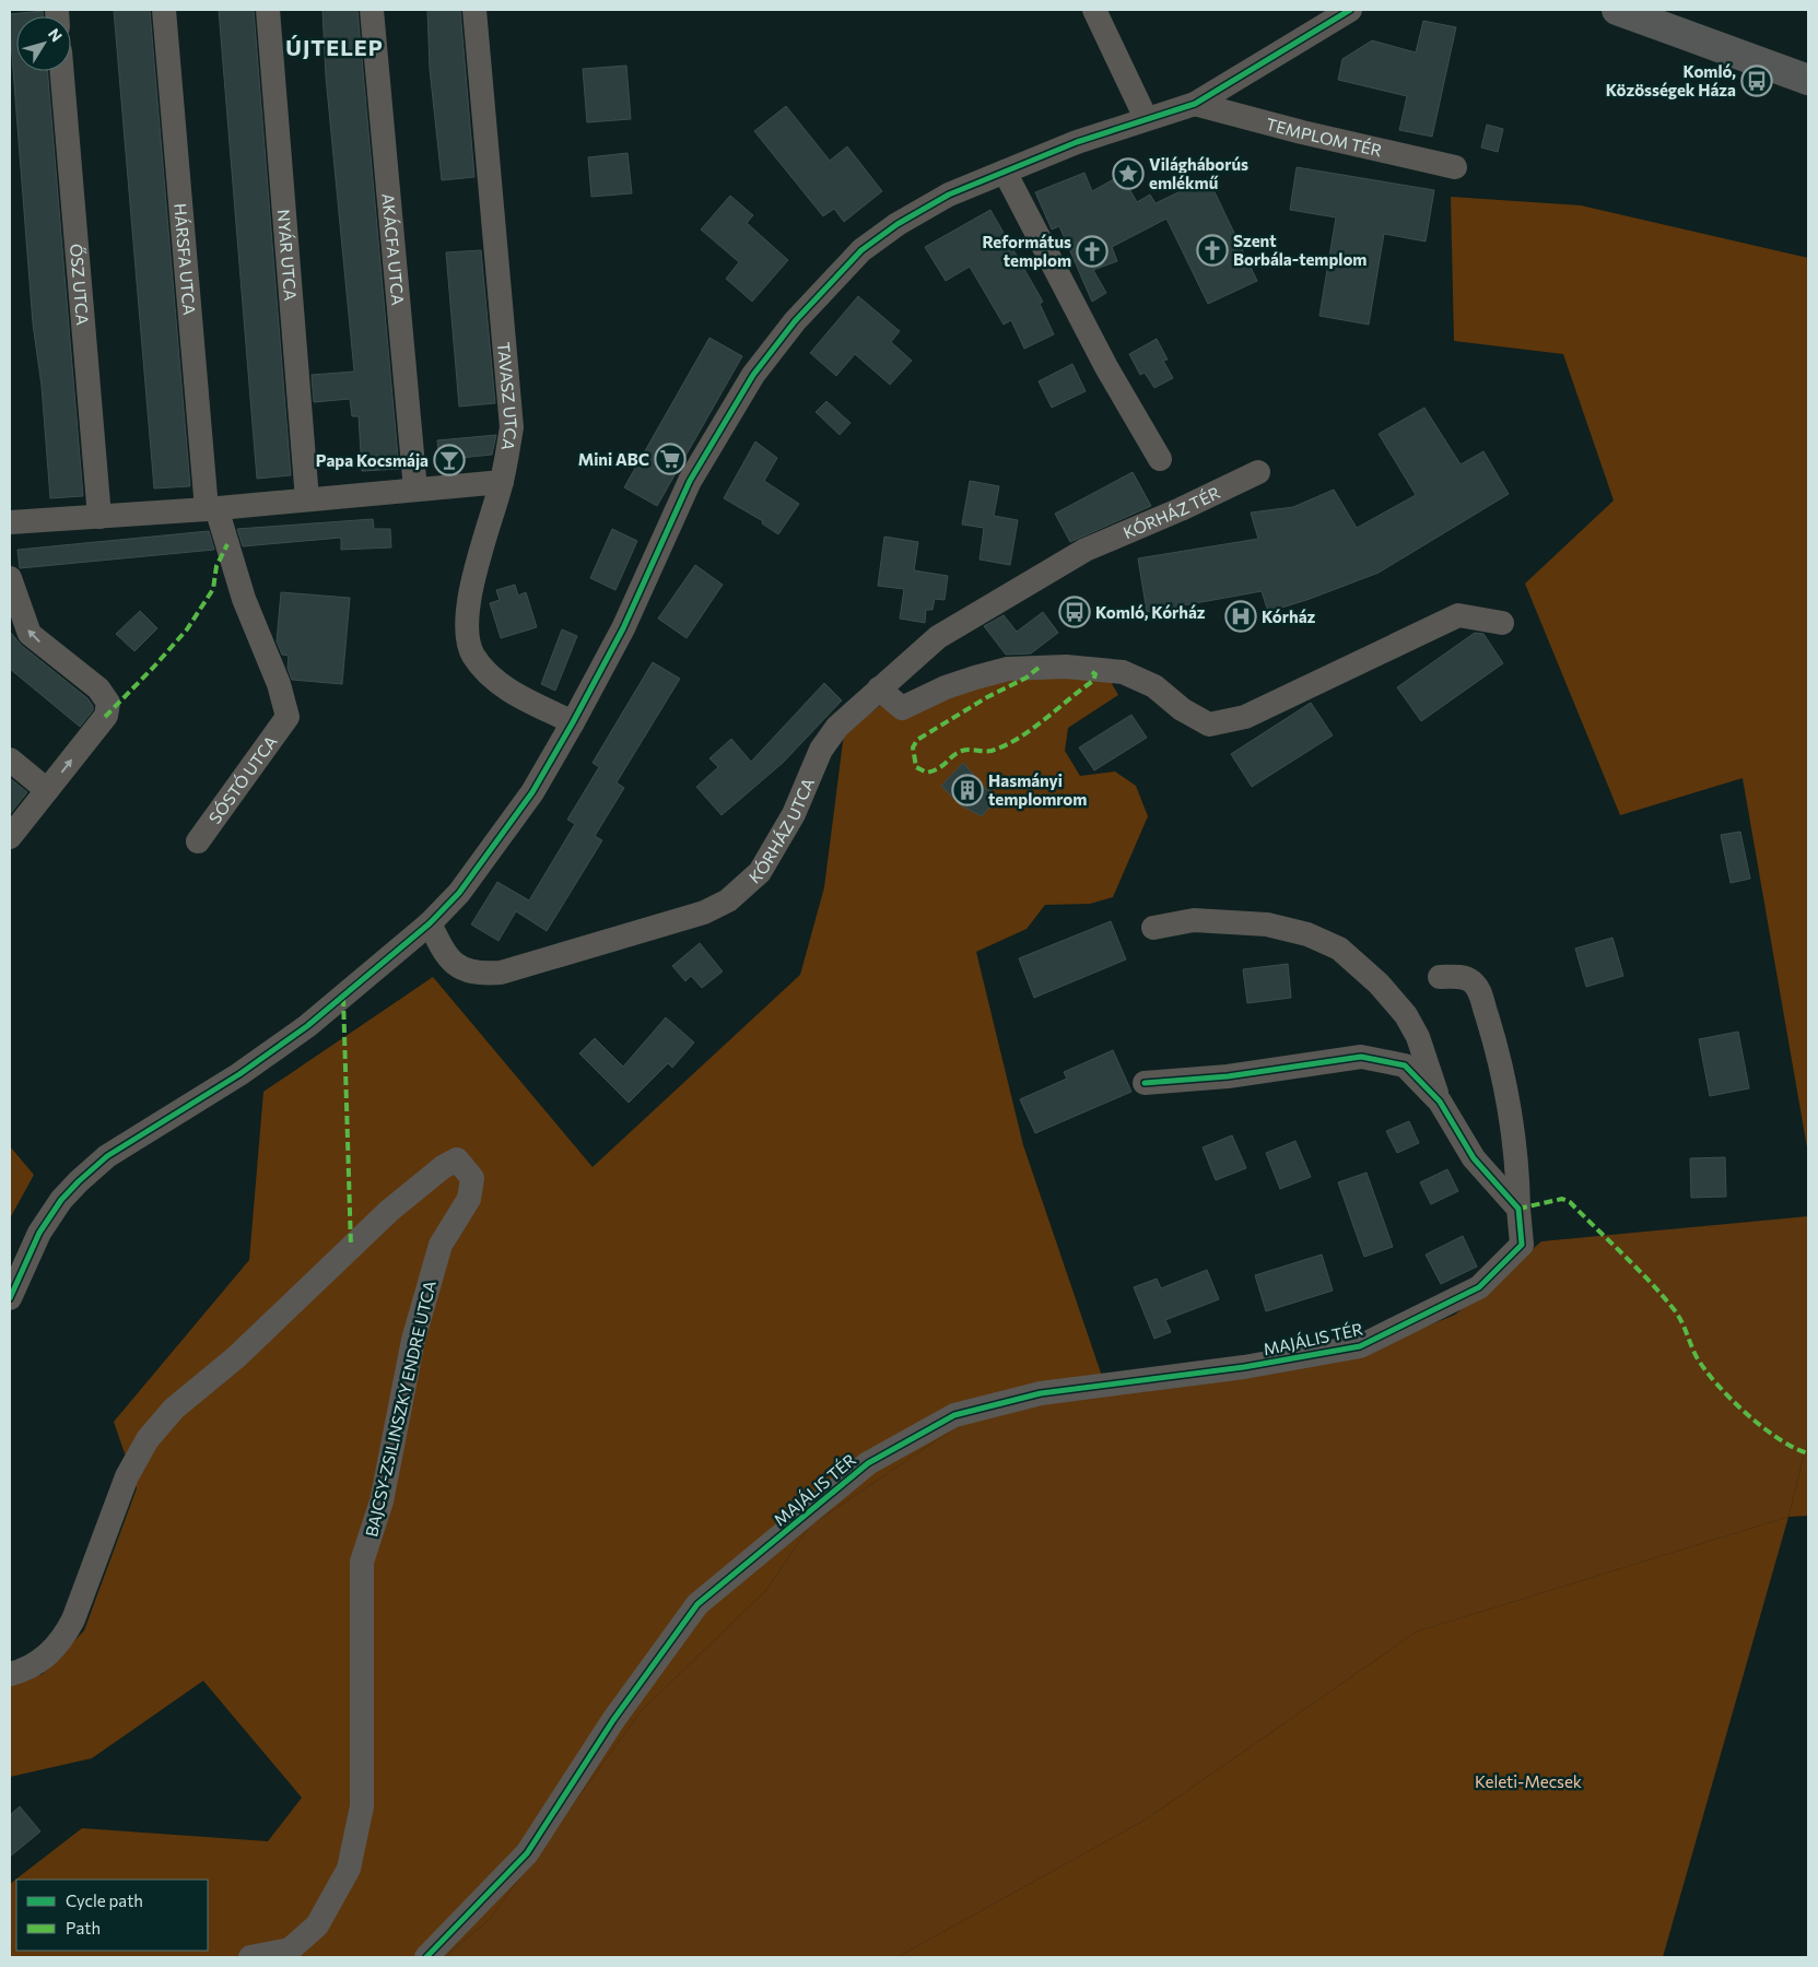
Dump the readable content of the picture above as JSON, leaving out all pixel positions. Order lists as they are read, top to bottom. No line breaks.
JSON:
{"streets":{"street":["TEMPLOM TÉR","AKÁCFA UTCA","NYÁR UTCA","HÁRSFA UTCA","ŐSZ UTCA","TAVASZ UTCA","KÓRHÁZ TÉR","SÓSTÓ UTCA","KÓRHÁZ UTCA","MAJÁLIS TÉR","BAJCSY-ZSILINSZKY ENDRE UTCA"]},"crossings":[["HÁRSFA UTCA","SÓSTÓ UTCA"],["KÓRHÁZ TÉR","KÓRHÁZ UTCA"]],"districts":["ÚJTELEP"],"parks":["Keleti-Mecsek"],"places":{"bus stop":["Komló, Közösségek Háza","Komló, Kórház"],"place":["Világháborús emlékmű"],"church":["Szent Borbála-templom","Református templom"],"supermarket":["Mini ABC"],"bar":["Papa Kocsmája"],"hospital":["Kórház"],"building":["Hasmányi templomrom"]},"legend":["Cycle path","Path"],"north":"top right"}
